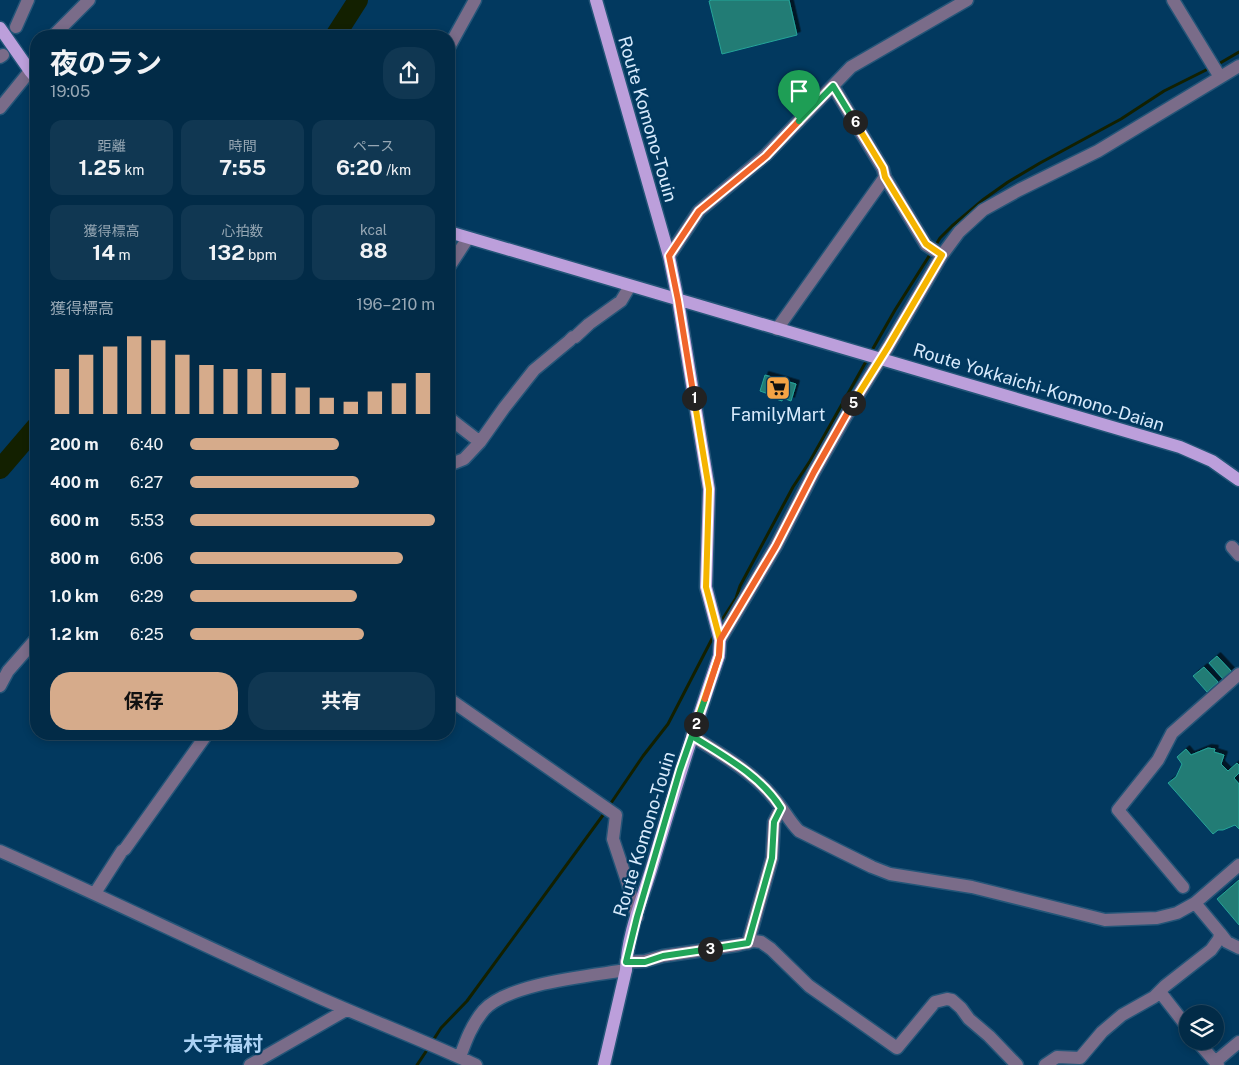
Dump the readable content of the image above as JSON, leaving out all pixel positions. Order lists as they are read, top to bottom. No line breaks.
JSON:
{"streets":{"main road":["Route Komono-Touin","Route Yokkaichi-Komono-Daian"]},"crossings":[["Route Komono-Touin","Route Yokkaichi-Komono-Daian"]],"districts":["大字福村"],"places":{"supermarket":["FamilyMart"]},"page":{"heading":["夜のラン","19:05"],"pins":["6","1","5","2","3"],"stats":[["距離","1.25 km"],["時間","7:55"],["ペース","6:20 /km"],["獲得標高","14 m"],["心拍数","132 bpm"],["kcal","88"]],"chart":["獲得標高","196–210 m"],"list":[{"name":"200 m","note":"6:40"},{"name":"400 m","note":"6:27"},{"name":"600 m","note":"5:53"},{"name":"800 m","note":"6:06"},{"name":"1.0 km","note":"6:29"},{"name":"1.2 km","note":"6:25"}],"buttons":["保存","共有"]}}
